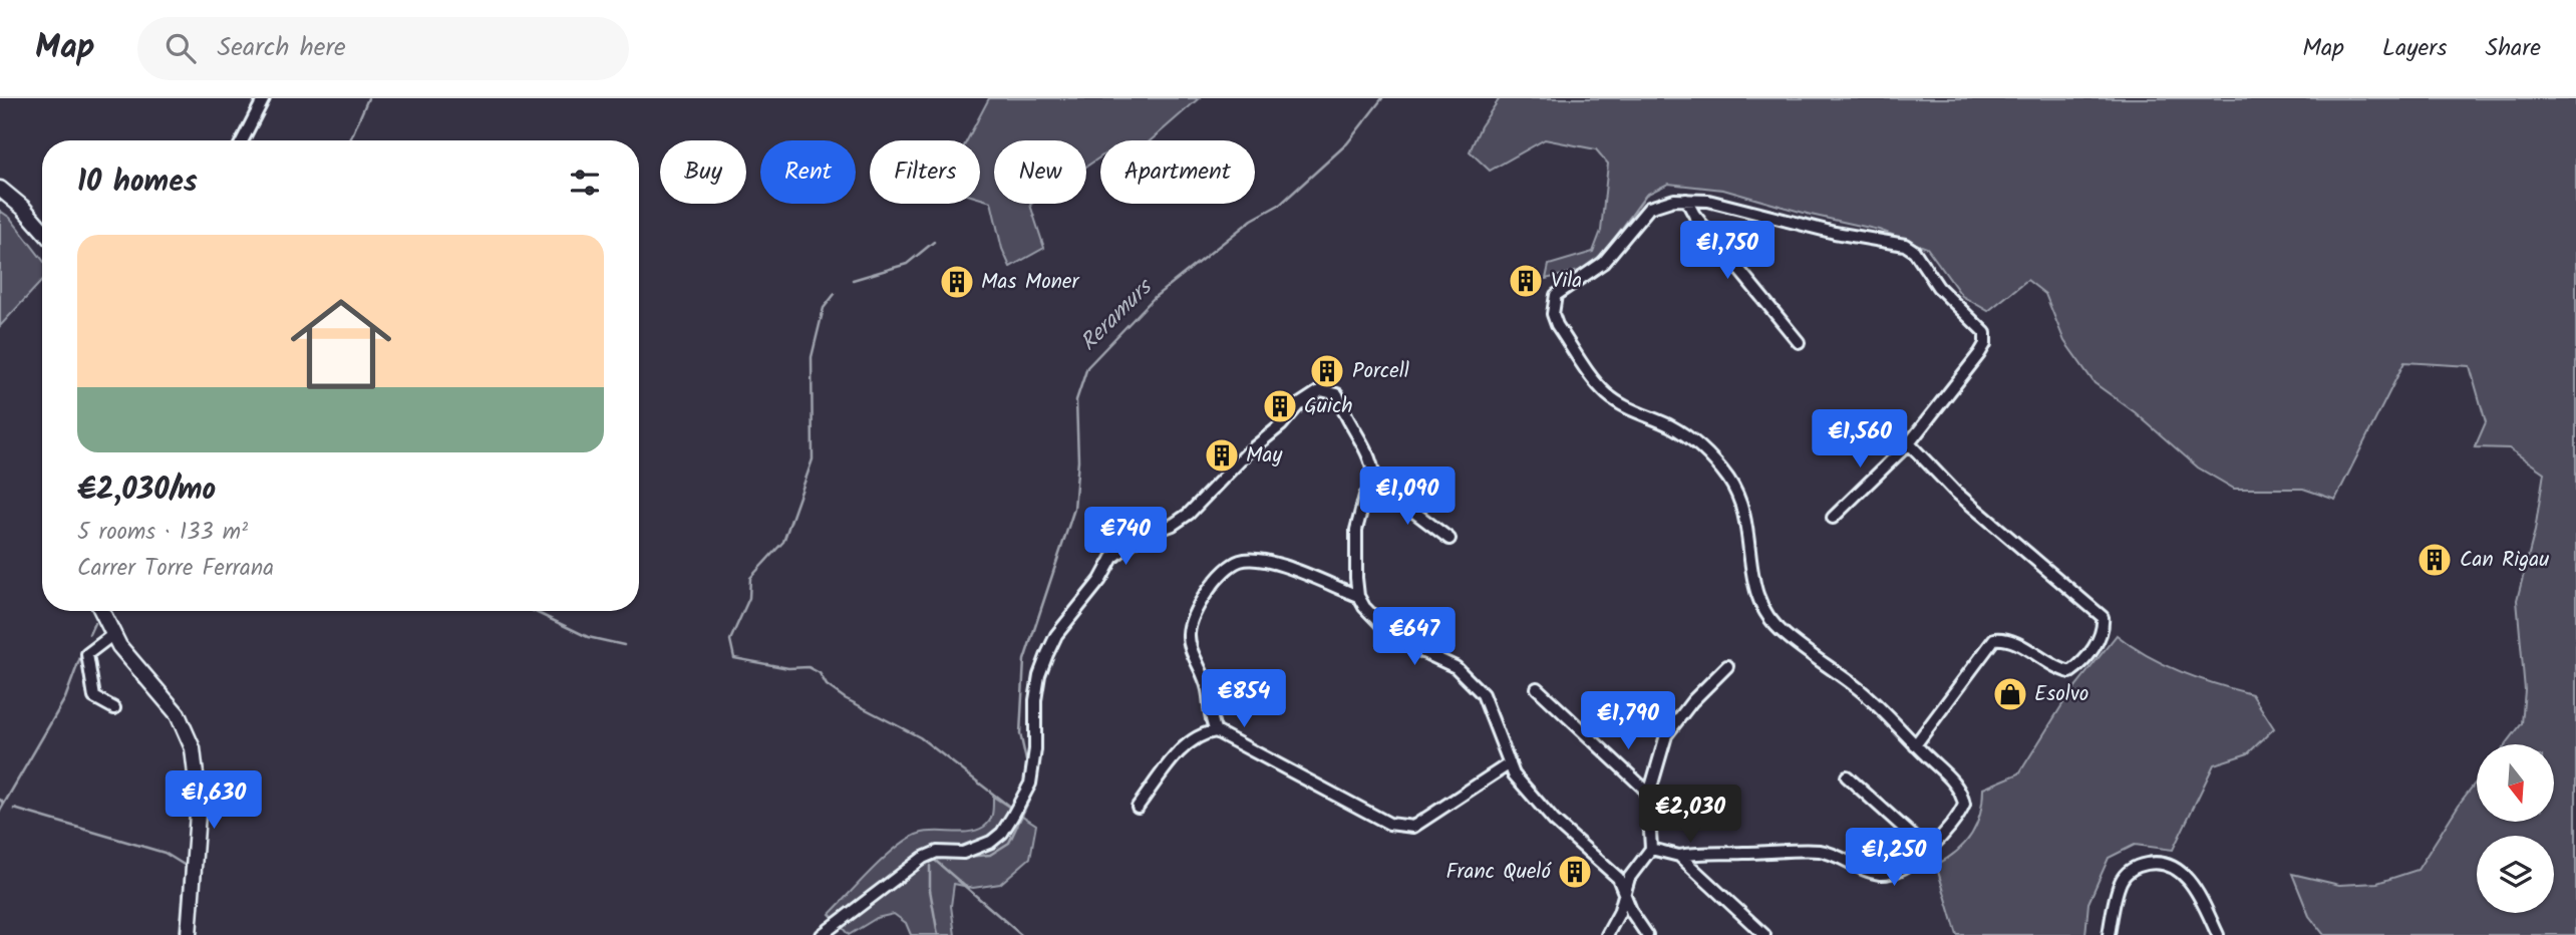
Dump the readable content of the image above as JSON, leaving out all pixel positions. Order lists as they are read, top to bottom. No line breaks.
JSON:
{"water":["Reramurs"],"places":{"building":["Vila","Mas Moner","Porcell","Guich","May","Can Rigau","Franc Queló"],"shop":["Esolvo"]},"north":"bottom","page":{"header":"Map","search":"Search here","nav":["Map","Layers","Share"],"chip":["Buy","Rent","Filters","New","Apartment"],"heading":"10 homes","price":["€1,750","€1,560","€1,090","€740","€647","€854","€1,790","€1,630","€2,030","€1,250"],"list":[{"name":"€2,030/mo","note":"5 rooms · 133 m² · Carrer Torre Ferrana"}]}}
